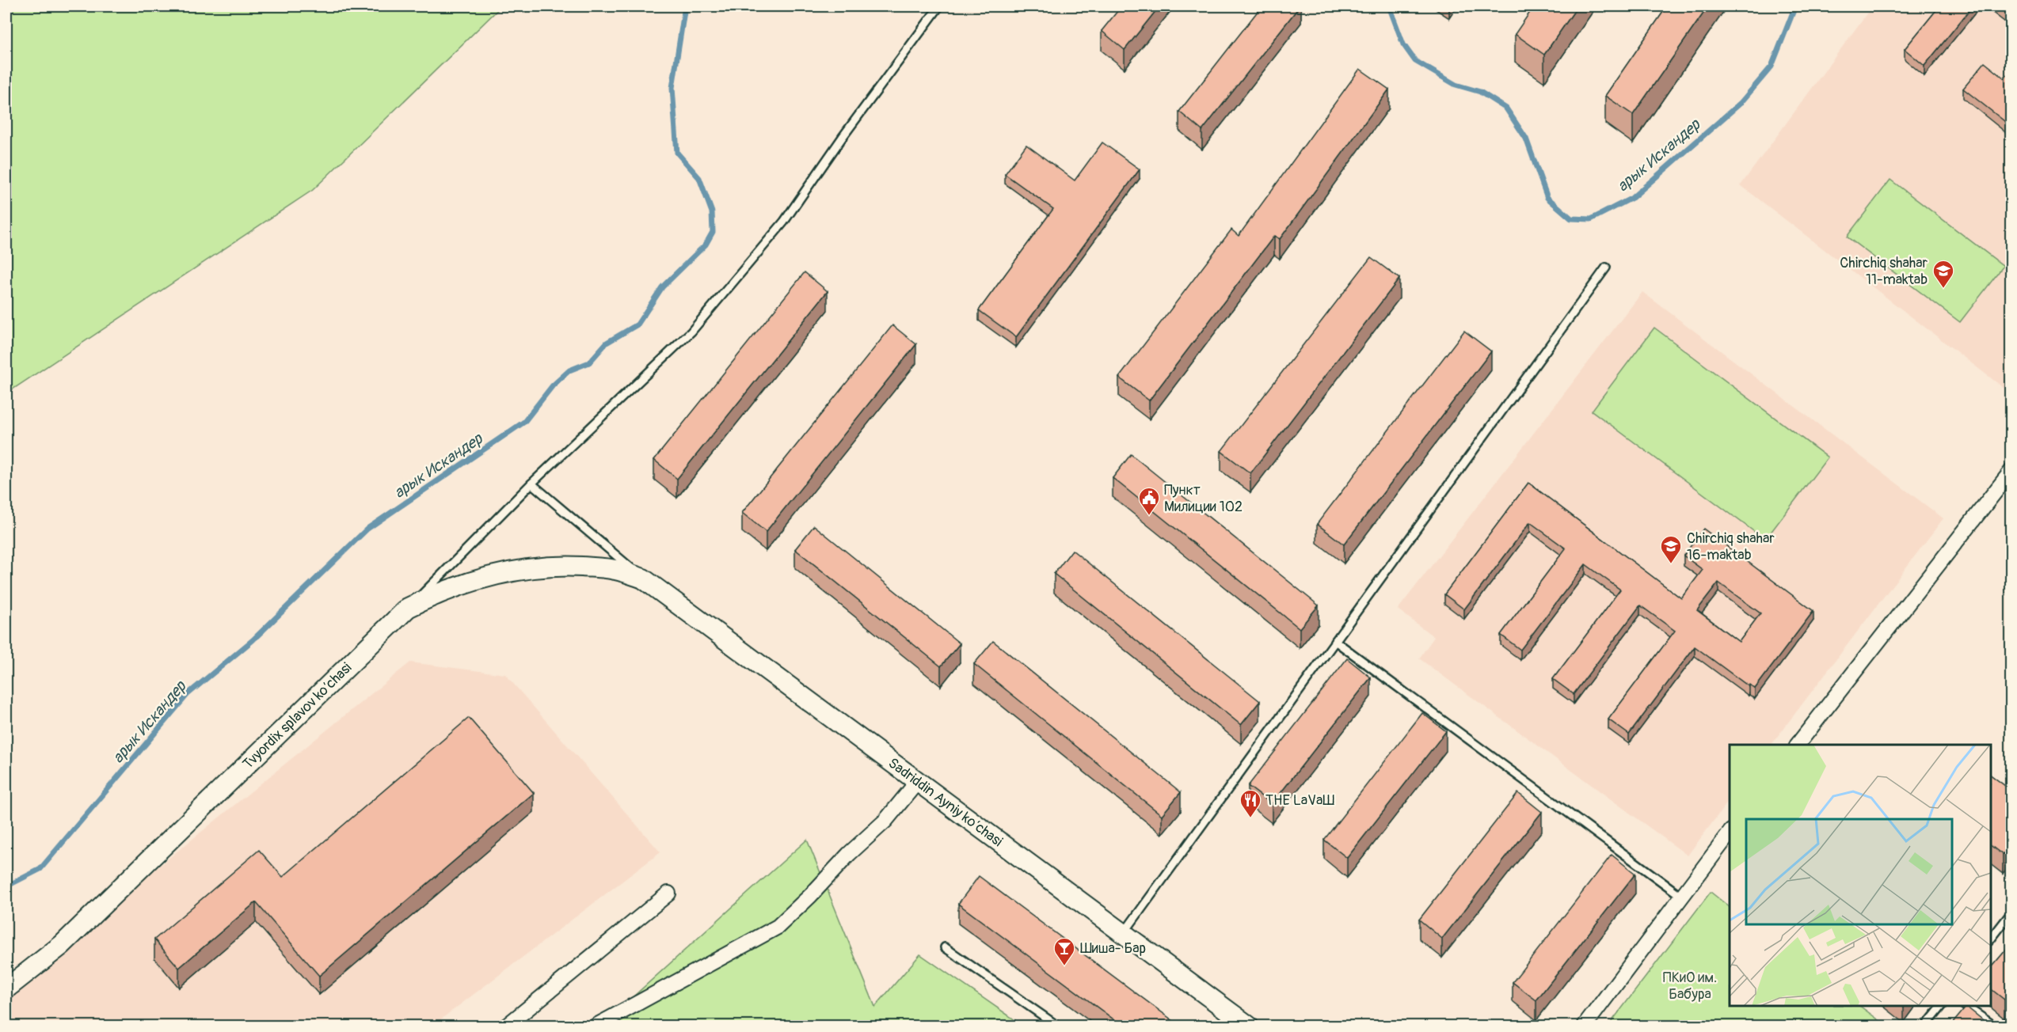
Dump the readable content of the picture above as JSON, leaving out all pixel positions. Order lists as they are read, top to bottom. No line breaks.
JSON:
{"streets":{"street":["Tvyordix splavov ko‘chasi","Sadriddin Ayniy ko‘chasi"]},"crossings":[["Tvyordix splavov ko‘chasi","Sadriddin Ayniy ko‘chasi"]],"water":["арык Искандер"],"parks":["ПКиО им. Бабура"],"places":{"school or university":["Chirchiq shahar 11-maktab","Chirchiq shahar 16-maktab"],"public building":["Пункт Милиции 102"],"restaurant":["THE LaVaШ"],"bar":["Шиша- Бар"]}}
